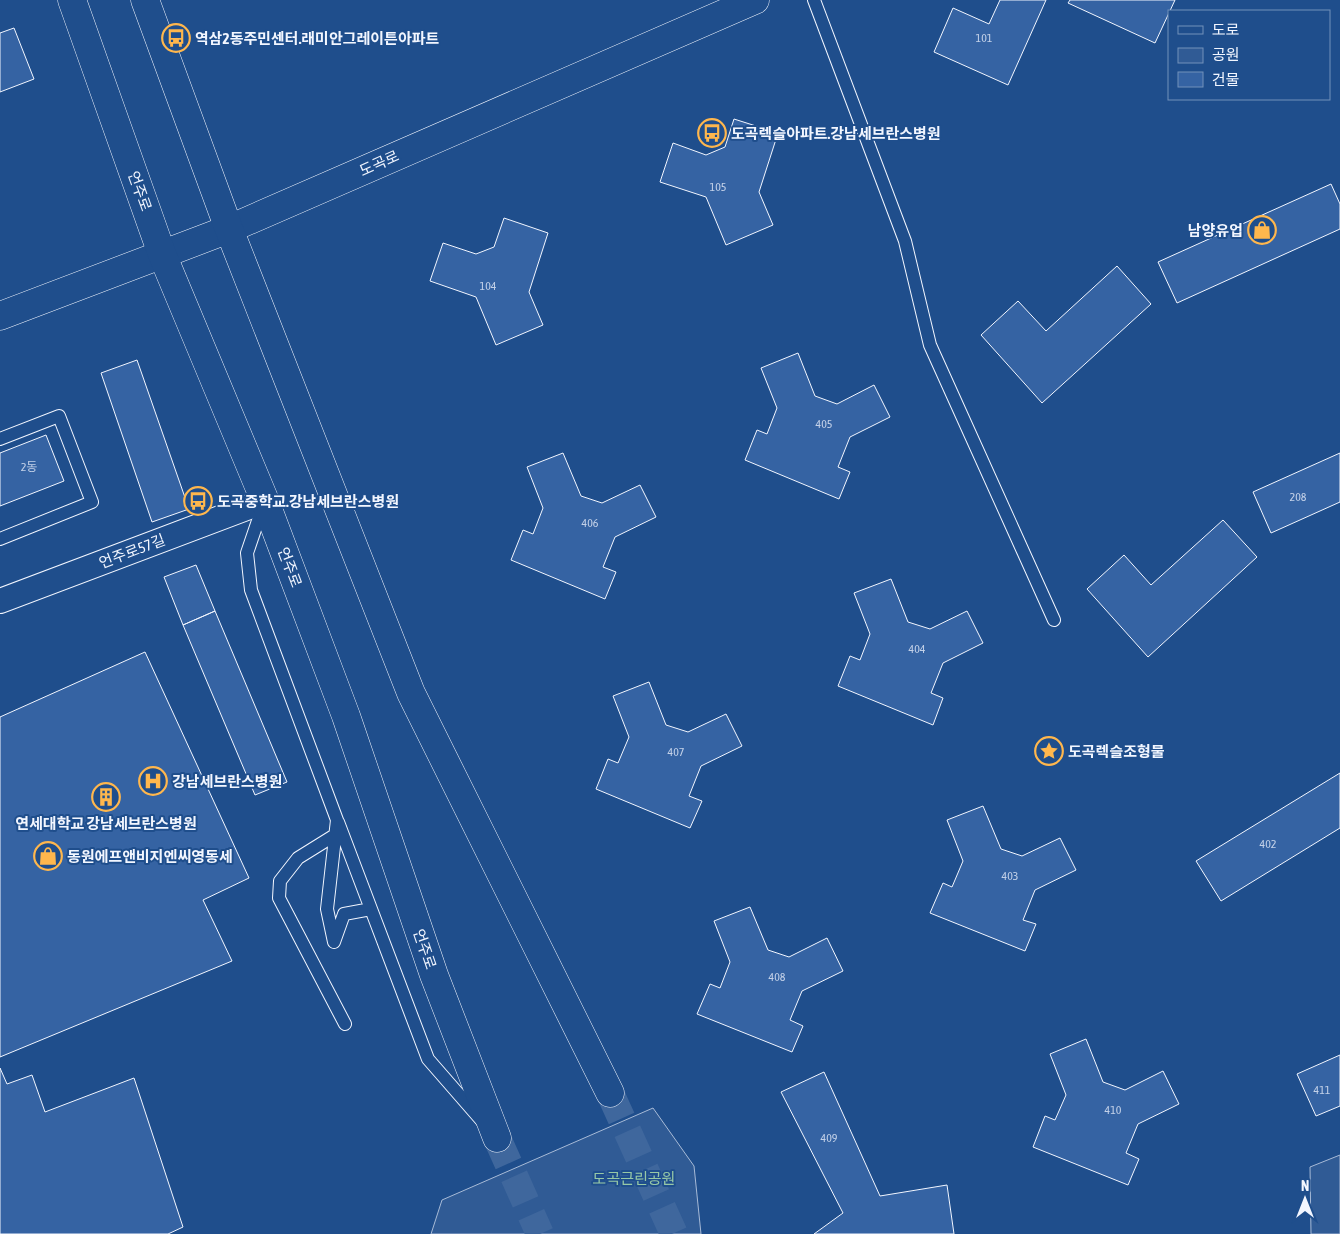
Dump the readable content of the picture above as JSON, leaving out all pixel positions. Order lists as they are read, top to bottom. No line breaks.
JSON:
{"streets":{"main road":["도곡로","언주로"],"street":["언주로57길"]},"crossings":[["도곡로","언주로"],["언주로","언주로57길"]],"parks":["도곡근린공원"],"places":{"bus stop":["역삼2동주민센터.래미안그레이튼아파트","도곡렉슬아파트.강남세브란스병원","도곡중학교.강남세브란스병원"],"shop":["남양유업","동원에프앤비지엔씨영동세"],"place":["도곡렉슬조형물"],"hospital":["강남세브란스병원"],"building":["연세대학교 강남세브란스병원"]},"house_numbers":["101","105","104","405","2동","208","406","404","407","402","403","408","411","410","409"],"legend":["도로","공원","건물"],"north":"top"}
